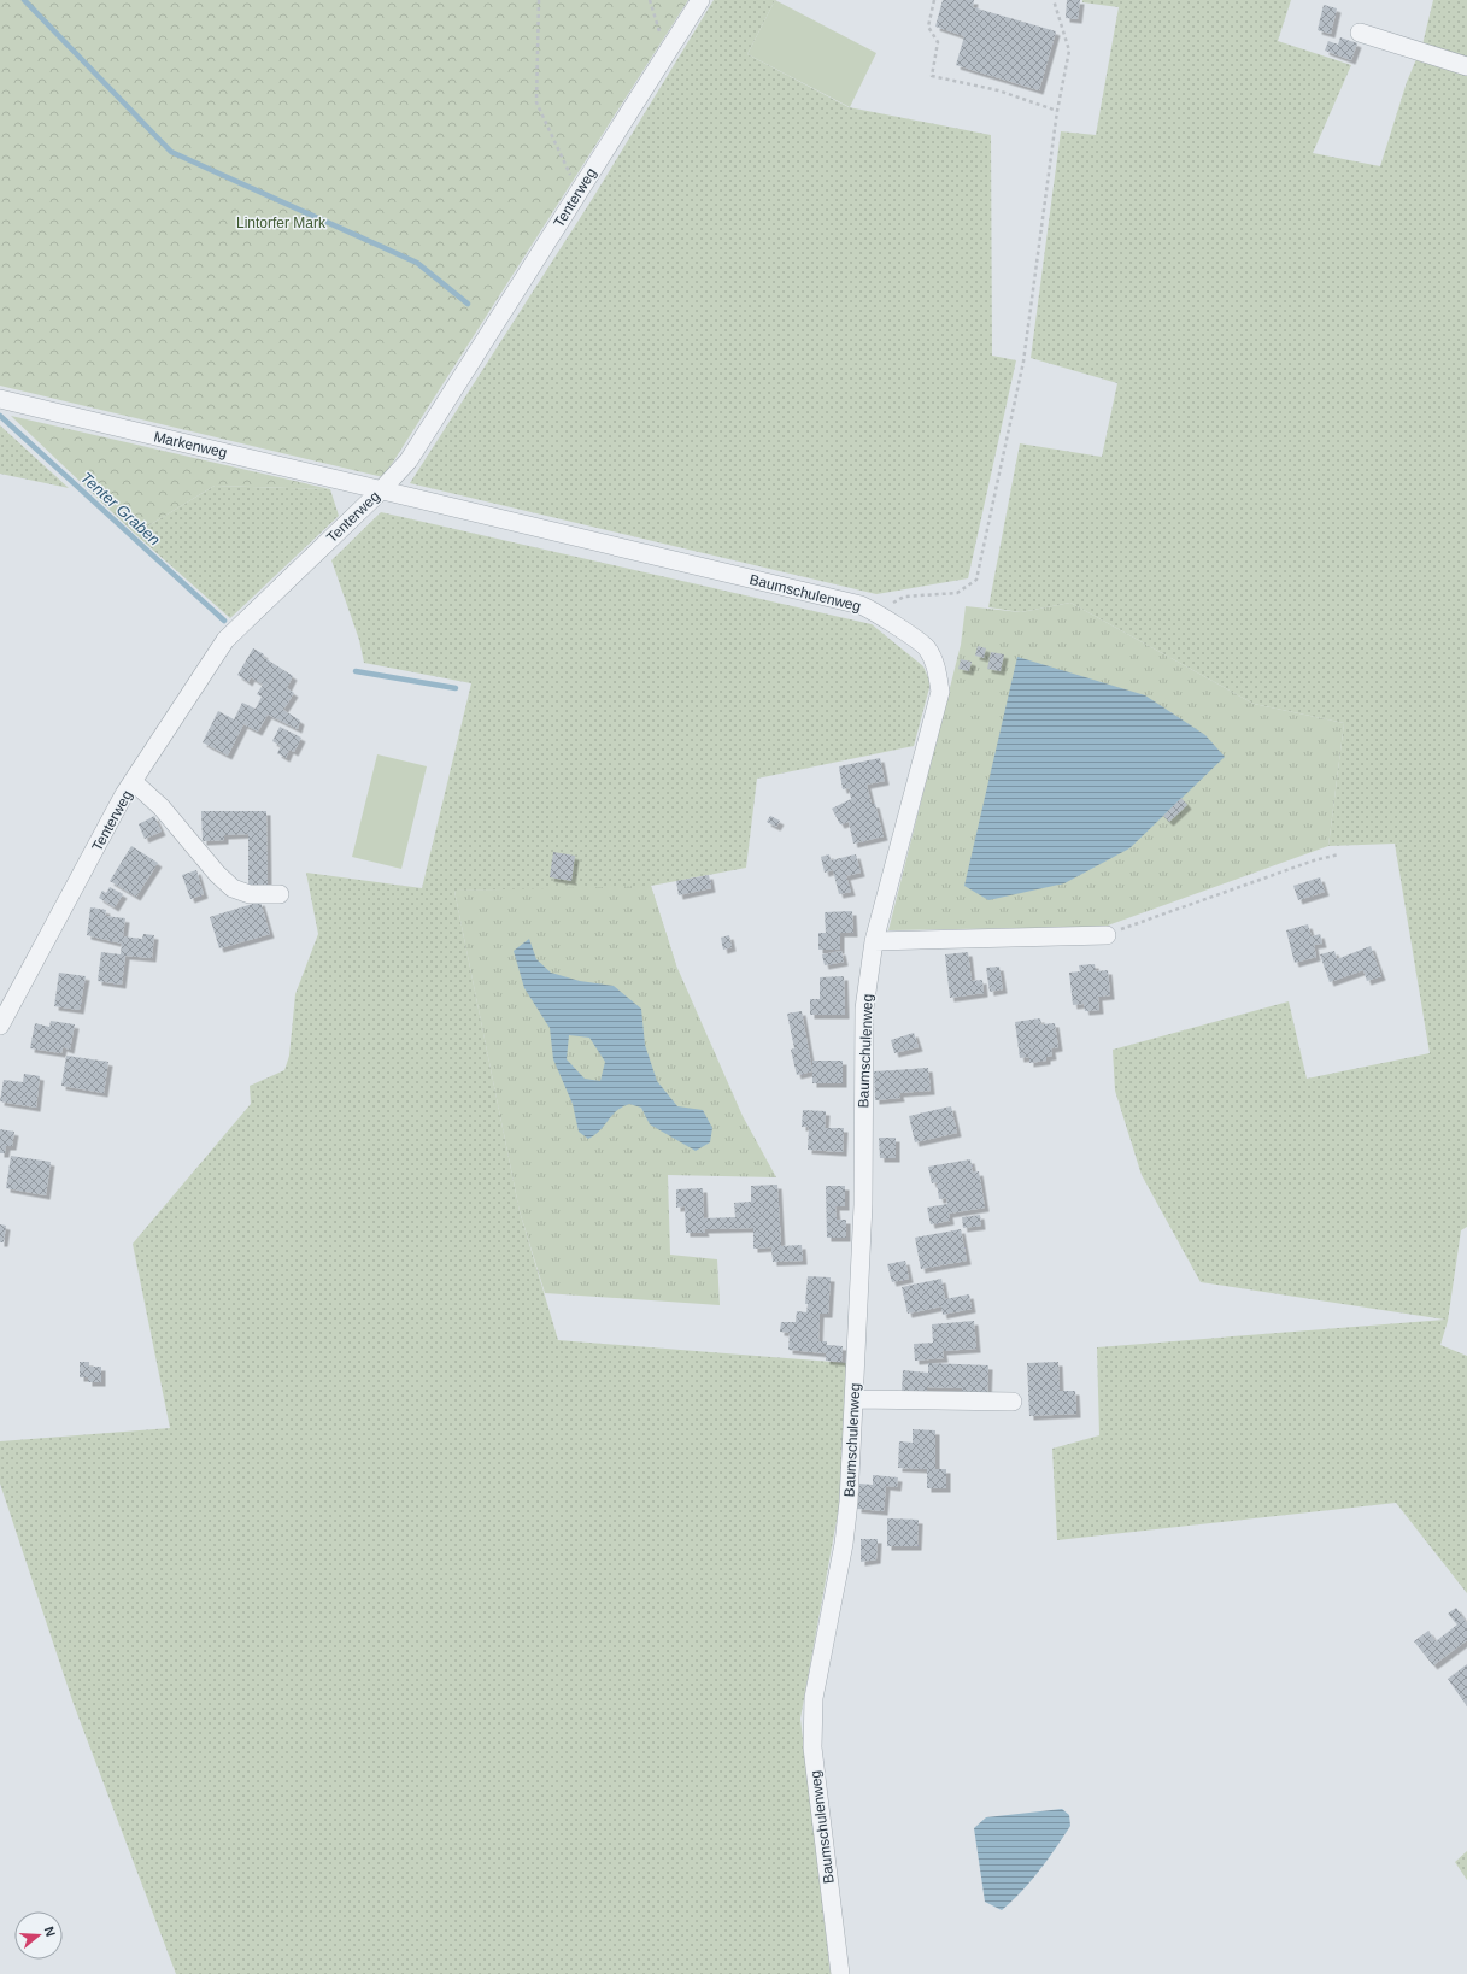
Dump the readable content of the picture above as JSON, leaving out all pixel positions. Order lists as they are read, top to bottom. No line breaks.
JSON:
{"streets":{"street":["Tenterweg","Markenweg","Baumschulenweg"]},"crossings":[["Tenterweg","Markenweg"],["Tenterweg","Baumschulenweg"],["Markenweg","Baumschulenweg"]],"water":["Tenter Graben"],"parks":["Lintorfer Mark"],"north":"right"}
